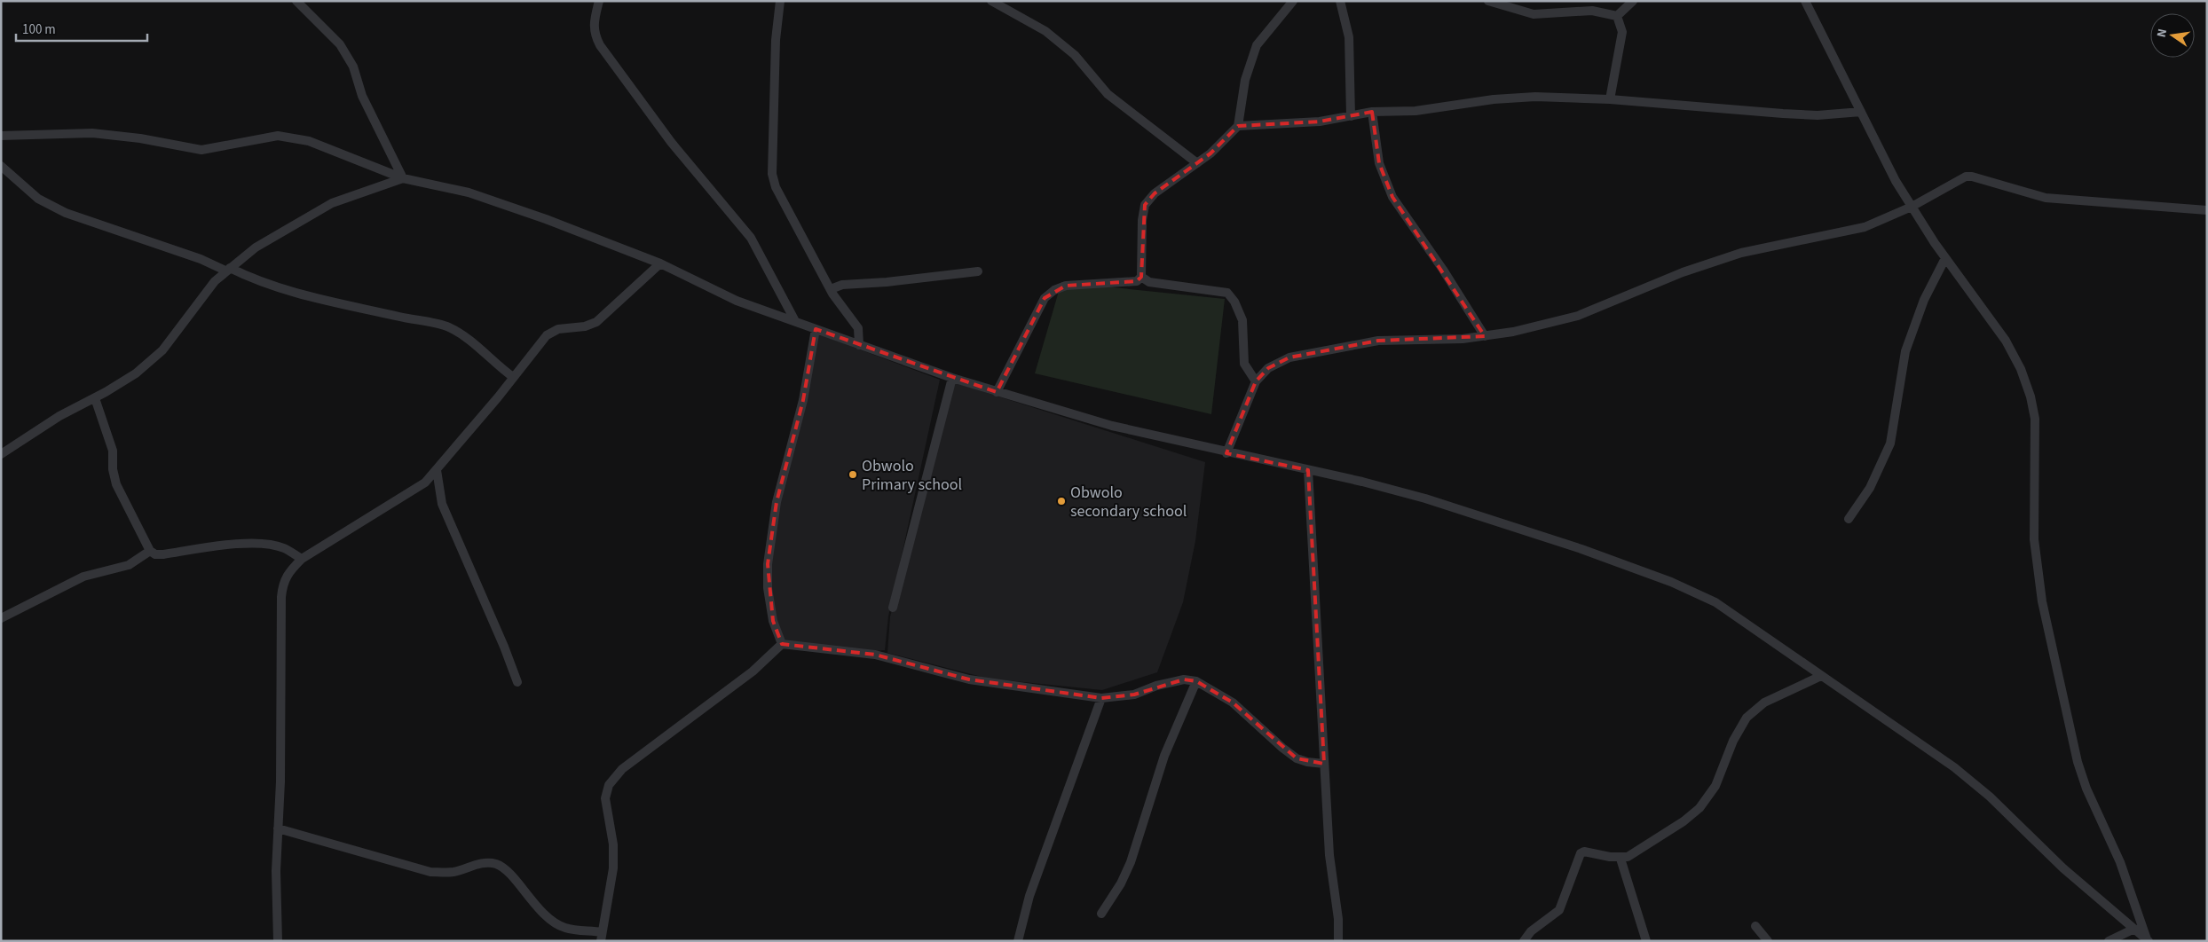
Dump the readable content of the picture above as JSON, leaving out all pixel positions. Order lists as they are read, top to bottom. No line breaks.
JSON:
{"places":["Obwolo Primary school","Obwolo secondary school"],"scale_bar":"100 m","north":"left"}
